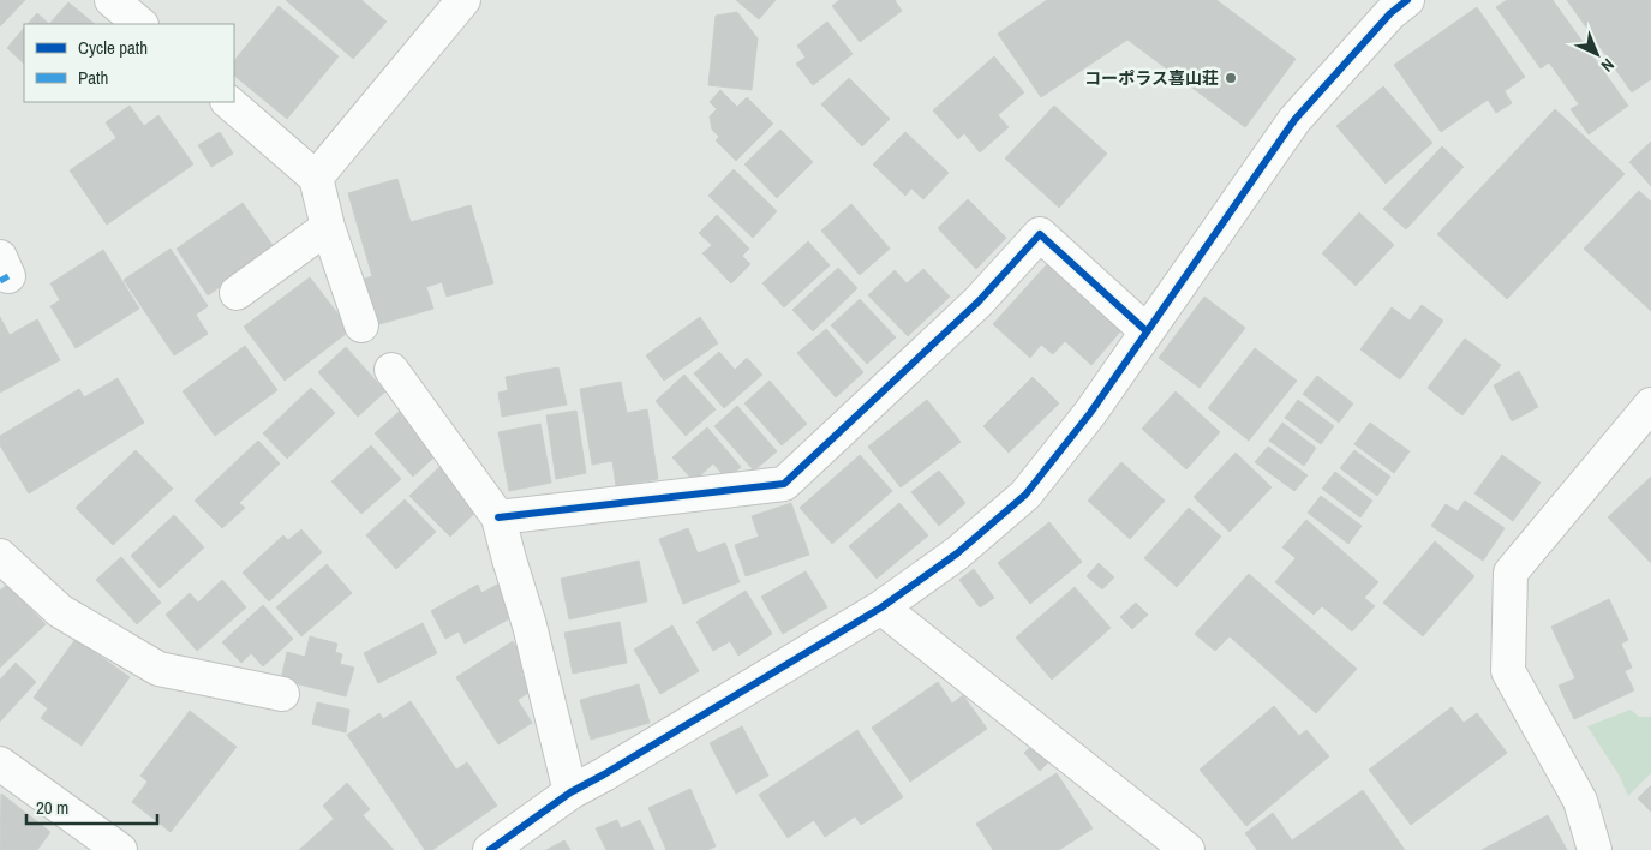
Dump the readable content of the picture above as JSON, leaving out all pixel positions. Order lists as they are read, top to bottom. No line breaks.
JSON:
{"places":["コーポラス喜山荘"],"legend":["Cycle path","Path"],"scale_bar":"20 m","north":"bottom right"}
